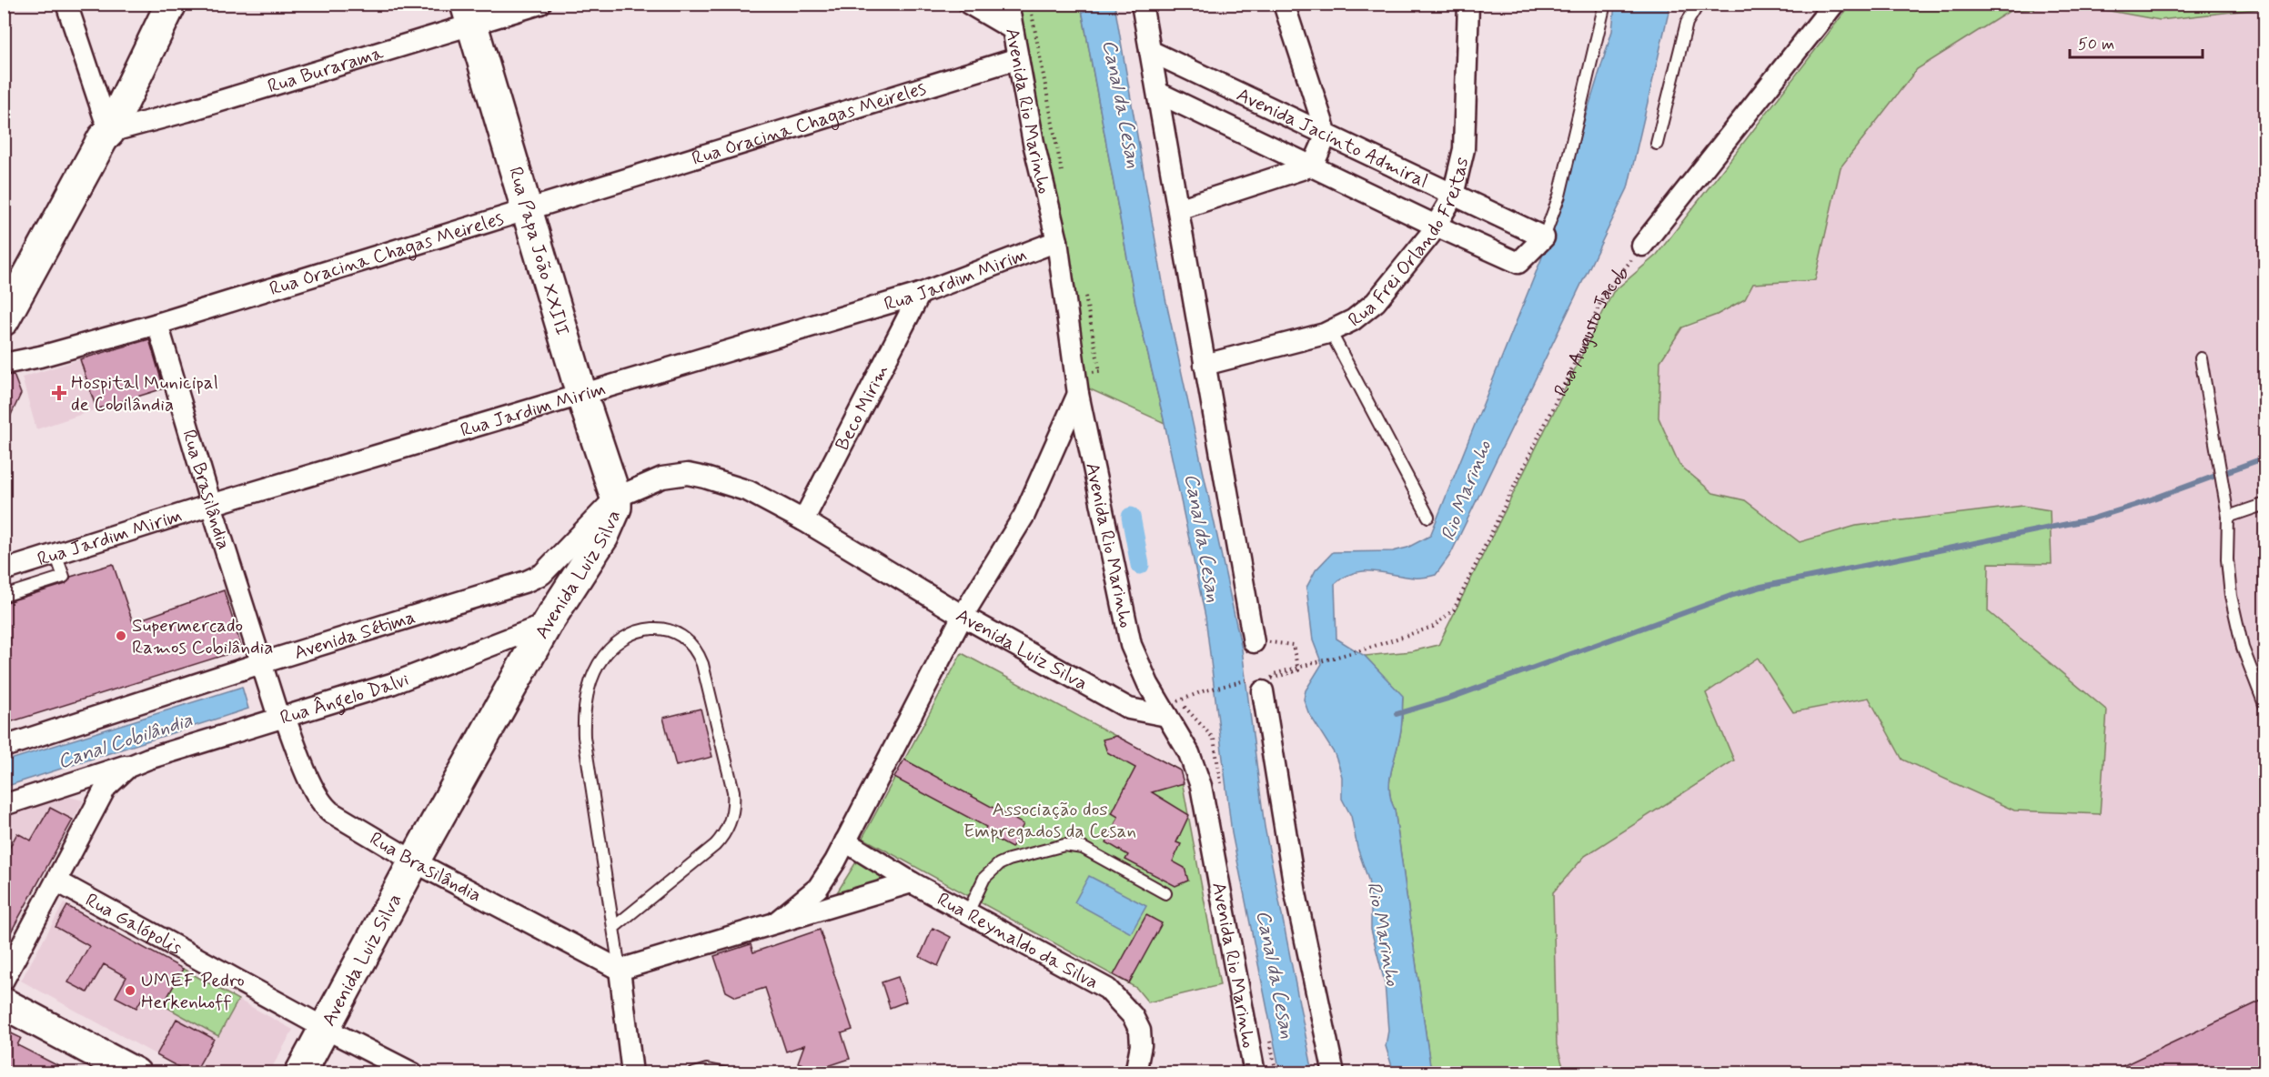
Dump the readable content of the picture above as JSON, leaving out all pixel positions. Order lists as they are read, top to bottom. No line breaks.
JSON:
{"streets":{"street":["Rua Burarama","Avenida Rio Marinho","Rua Oracina Chagas Meireles","Avenida Jacinto Admiral","Rua Frei Orlando Freitas","Rua Papa João XXIII","Rua Jardim Mirim","Rua Augusto Jacob","Beco Mirim","Rua Brasilândia","Avenida Luiz Silva","Avenida Sétima","Rua Ângelo Dalvi","Rua Galópolis","Rua Reynaldo da Silva"]},"crossings":[["Rua Burarama","Rua Papa João XXIII"],["Avenida Rio Marinho","Rua Oracina Chagas Meireles"],["Avenida Rio Marinho","Rua Jardim Mirim"],["Avenida Rio Marinho","Avenida Luiz Silva"],["Rua Oracina Chagas Meireles","Rua Papa João XXIII"],["Rua Oracina Chagas Meireles","Rua Brasilândia"],["Avenida Jacinto Admiral","Rua Frei Orlando Freitas"],["Rua Papa João XXIII","Rua Jardim Mirim"],["Rua Papa João XXIII","Avenida Luiz Silva"],["Rua Papa João XXIII","Avenida Sétima"],["Rua Jardim Mirim","Beco Mirim"],["Rua Jardim Mirim","Rua Brasilândia"],["Beco Mirim","Avenida Luiz Silva"],["Rua Brasilândia","Avenida Luiz Silva"],["Rua Brasilândia","Avenida Sétima"],["Rua Brasilândia","Rua Ângelo Dalvi"],["Avenida Luiz Silva","Avenida Sétima"],["Avenida Luiz Silva","Rua Ângelo Dalvi"],["Avenida Luiz Silva","Rua Galópolis"],["Rua Ângelo Dalvi","Rua Galópolis"]],"water":["Canal da Cesan","Rio Marinho","Canal Cobilândia"],"parks":["Associação dos Empregados da Cesan"],"places":{"health":["Hospital Municipal de Cobilândia"],"other":["Supermercado Ramos Cobilândia","UMEF Pedro Herkenhoff"]},"scale_bar":"50 m"}
